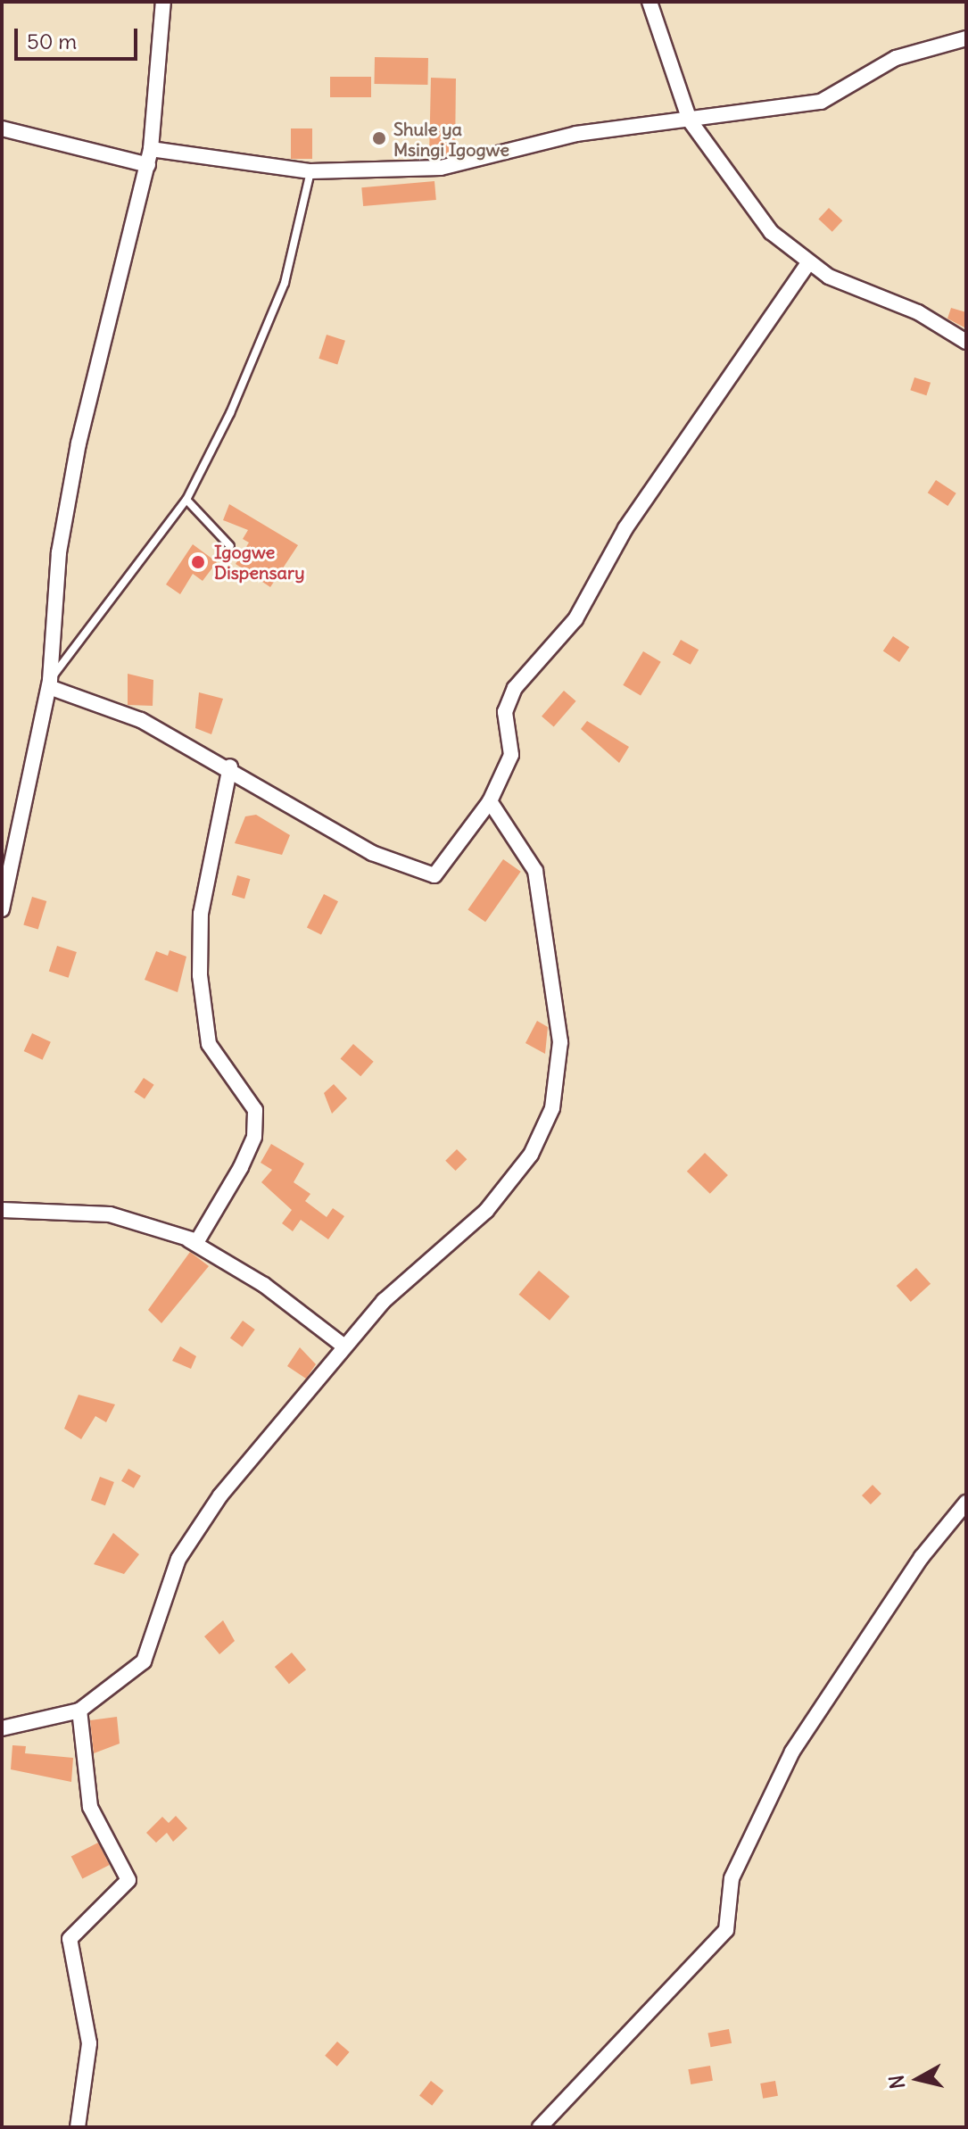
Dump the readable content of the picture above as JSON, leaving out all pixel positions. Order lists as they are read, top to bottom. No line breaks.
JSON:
{"places":["Shule ya Msingi Igogwe","Igogwe Dispensary"],"scale_bar":"50 m","north":"left"}
